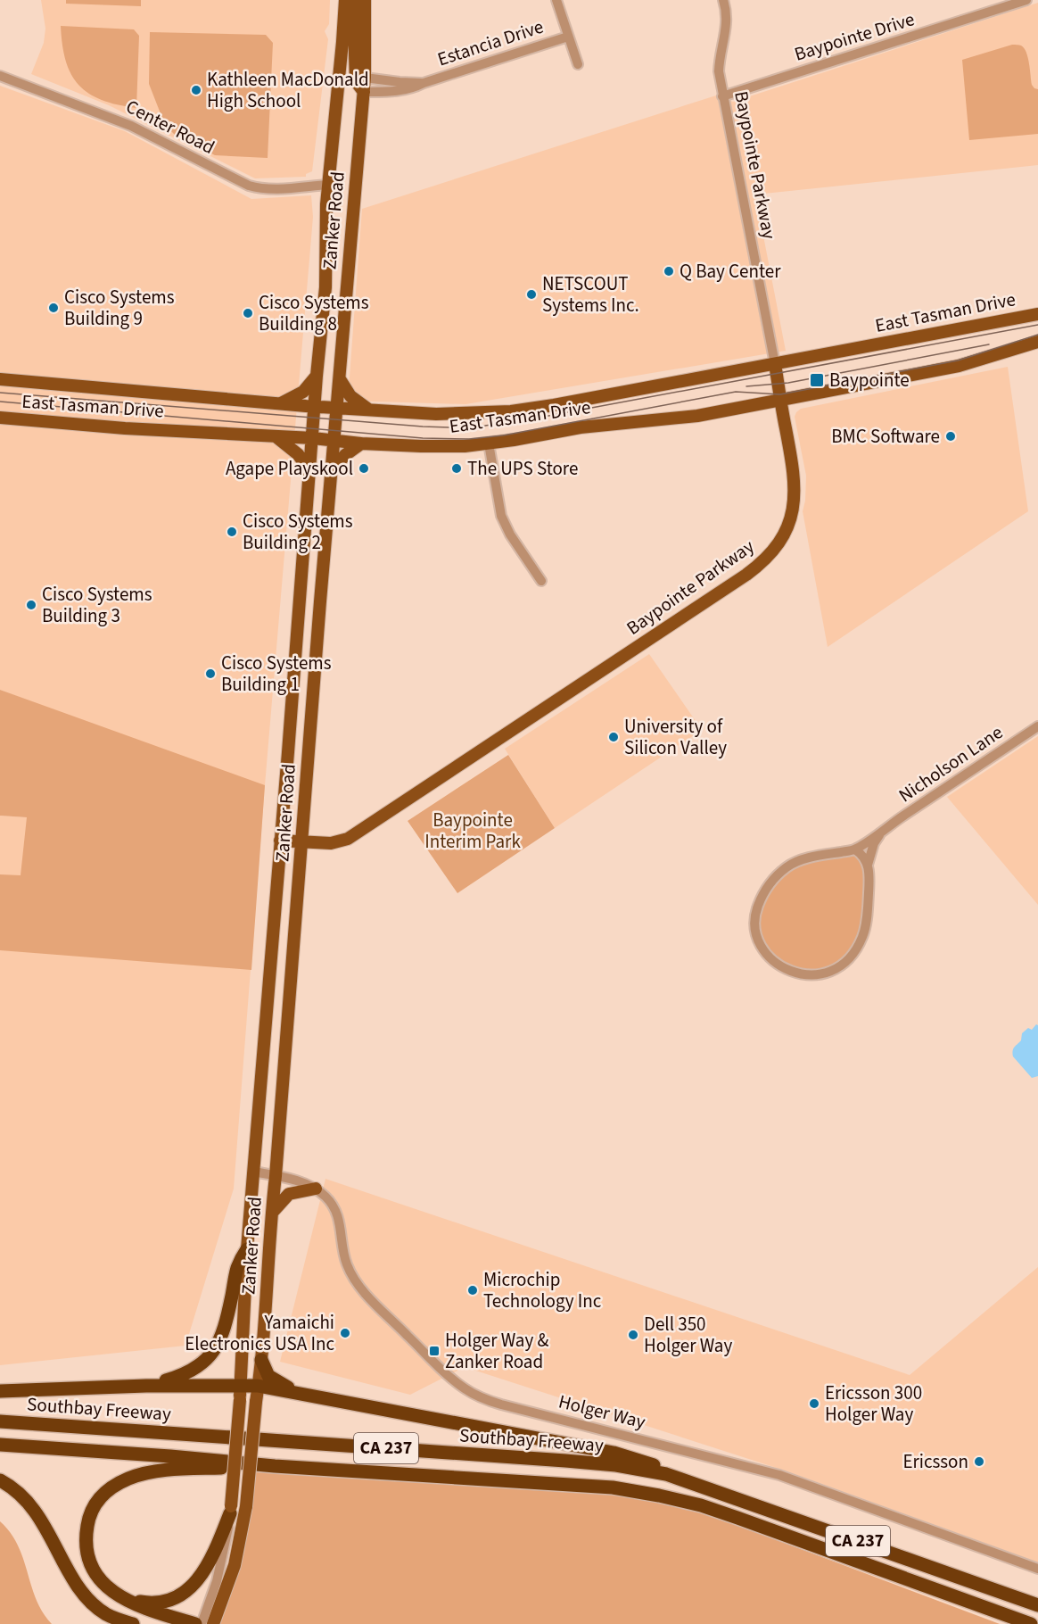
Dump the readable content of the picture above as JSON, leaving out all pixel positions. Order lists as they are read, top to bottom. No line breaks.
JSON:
{"streets":{"highway":["Southbay Freeway","CA 237"],"main road":["Baypointe Parkway","Zanker Road","East Tasman Drive"],"street":["Baypointe Drive","Estancia Drive","Center Road","Nicholson Lane","Holger Way"]},"crossings":[["Baypointe Drive","Baypointe Parkway"],["Estancia Drive","Zanker Road"],["Center Road","Zanker Road"],["Baypointe Parkway","Zanker Road"],["Baypointe Parkway","East Tasman Drive"],["Zanker Road","East Tasman Drive"],["Zanker Road","Holger Way"]],"parks":["Baypointe Interim Park"],"places":{"other":["Kathleen MacDonald High School","Q Bay Center","NETSCOUT Systems Inc.","Cisco Systems Building 9","Cisco Systems Building 8","BMC Software","Agape Playskool","The UPS Store","Cisco Systems Building 2","Cisco Systems Building 3","Cisco Systems Building 1","University of Silicon Valley","Microchip Technology Inc","Yamaichi Electronics USA Inc","Dell 350 Holger Way","Ericsson 300 Holger Way","Ericsson"],"transit":["Baypointe","Holger Way & Zanker Road"]}}
